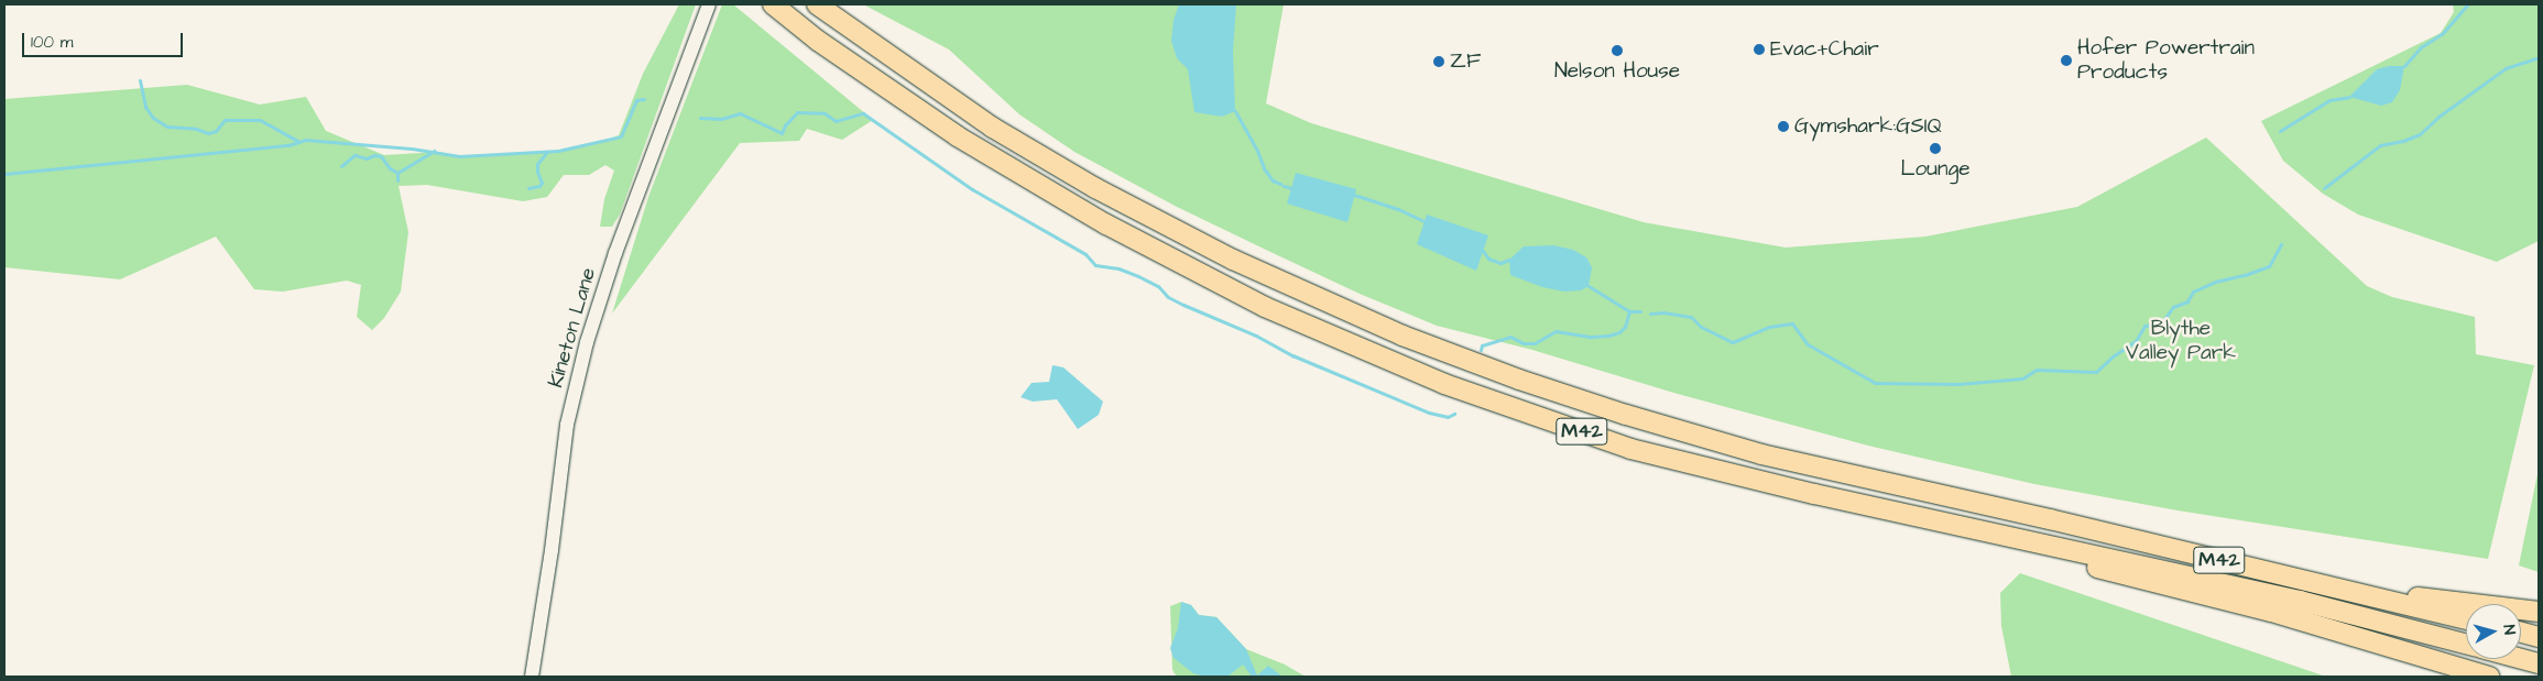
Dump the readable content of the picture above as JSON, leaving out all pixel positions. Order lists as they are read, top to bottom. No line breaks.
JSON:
{"streets":{"highway":["M42"],"street":["Kineton Lane"]},"parks":["Blythe Valley Park"],"places":["Evac+Chair","Nelson House","Hofer Powertrain Products","ZF","Gymshark:GSIQ","Lounge"],"scale_bar":"100 m","north":"right"}
